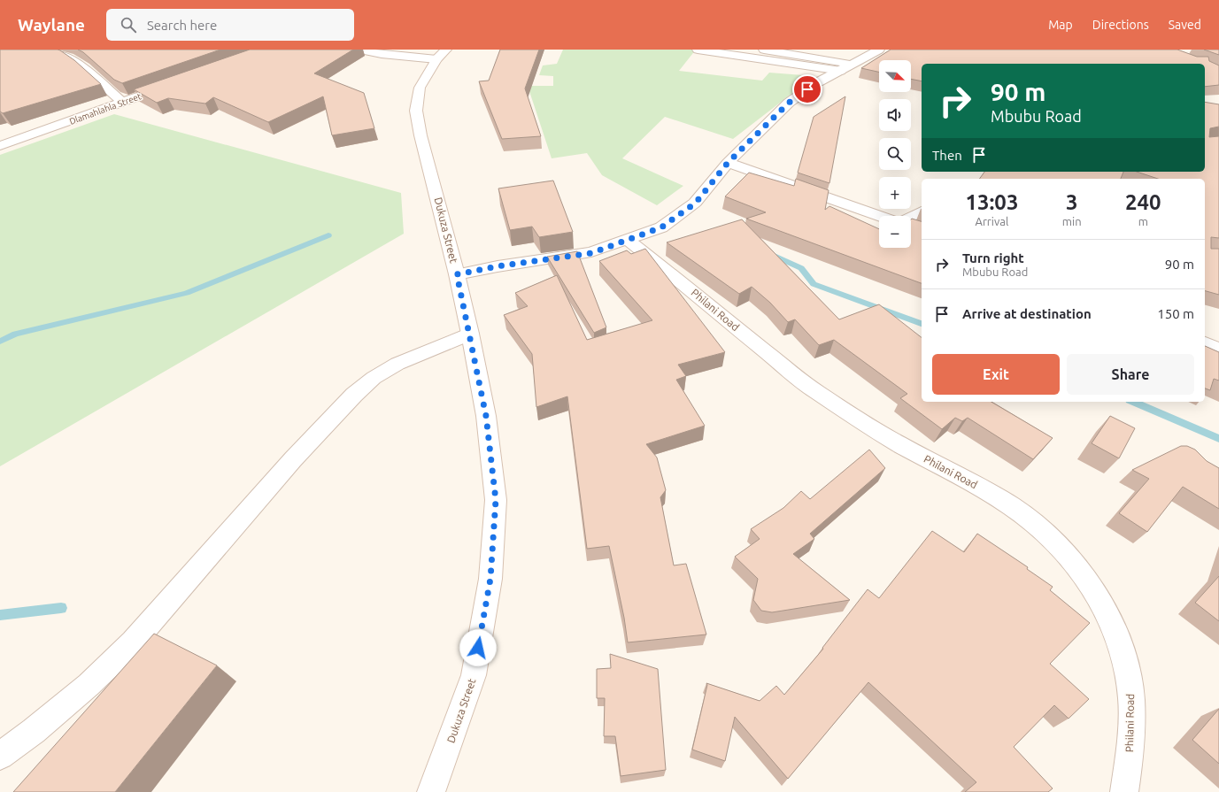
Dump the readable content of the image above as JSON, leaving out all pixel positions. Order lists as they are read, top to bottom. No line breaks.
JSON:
{"streets":{"street":["Dlamahlahla Street","Dukuza Street","Philani Road"]},"north":"bottom right","page":{"header":"Waylane","search":"Search here","nav":["Map","Directions","Saved"],"map_buttons":["+","−"],"turn":["90 m","Mbubu Road"],"then":"Then","eta":["13:03","Arrival","3","min","240","m"],"list":[{"name":"Turn right","note":"Mbubu Road","value":"90 m"},{"name":"Arrive at destination","value":"150 m"}],"buttons":["Exit","Share"]}}
